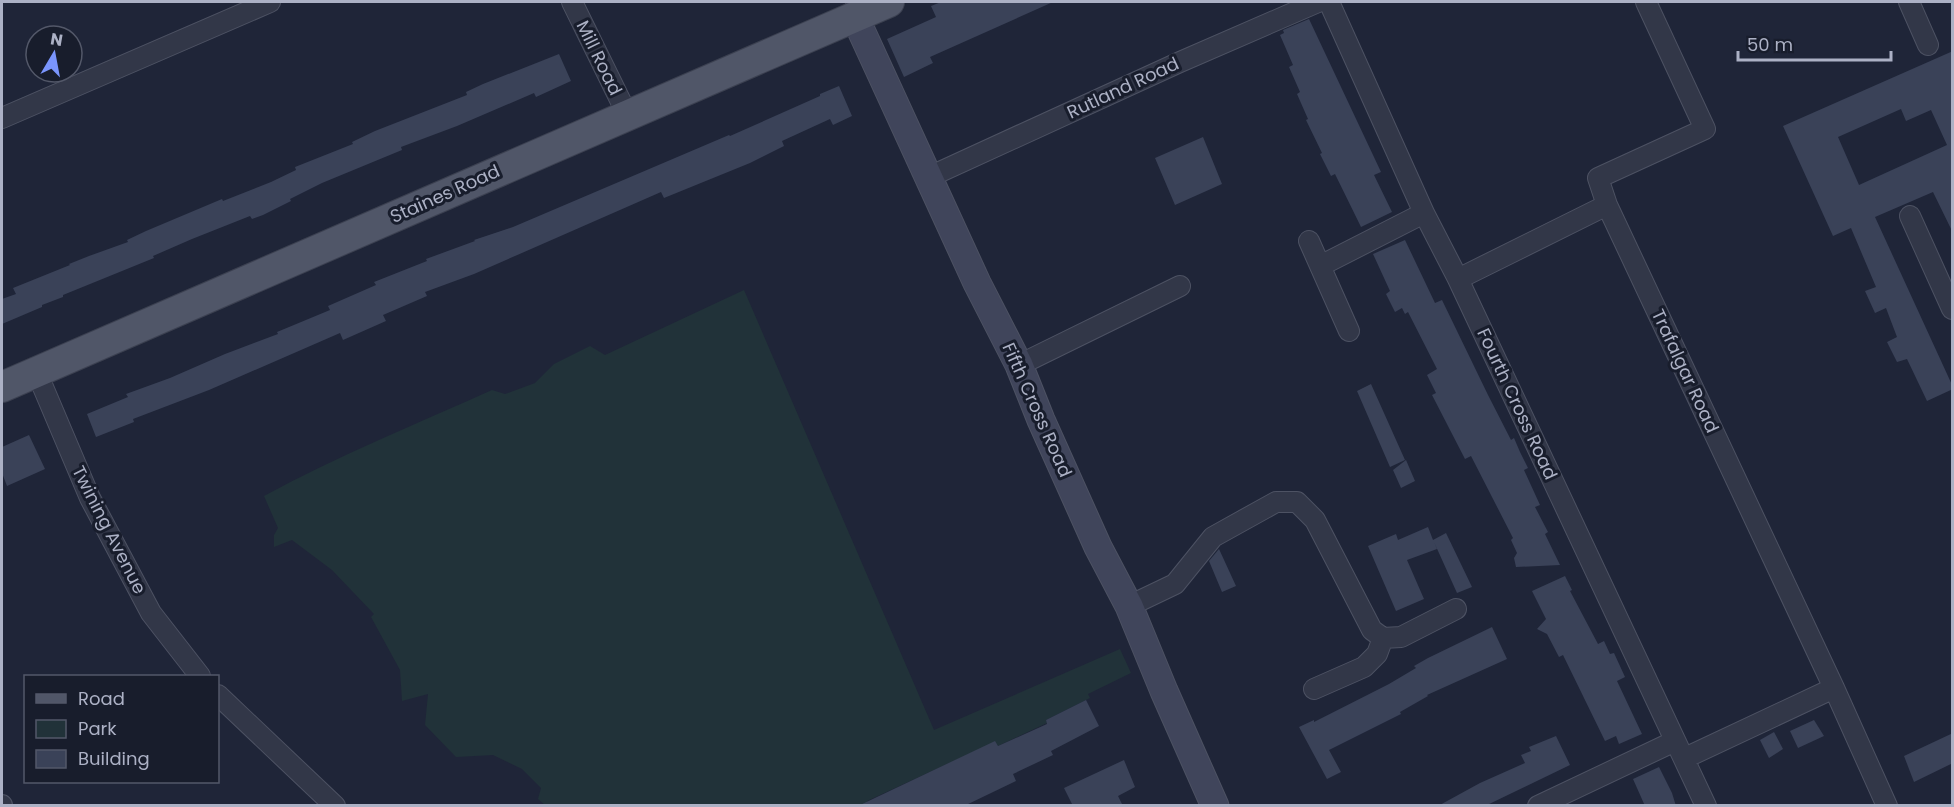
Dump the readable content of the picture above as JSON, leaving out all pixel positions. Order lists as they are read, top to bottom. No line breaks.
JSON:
{"streets":{"main road":["Staines Road"],"street":["Mill Road","Rutland Road","Trafalgar Road","Fourth Cross Road","Fifth Cross Road","Twining Avenue"]},"crossings":[["Mill Road","Staines Road"],["Rutland Road","Fifth Cross Road"],["Staines Road","Fifth Cross Road"],["Staines Road","Twining Avenue"]],"legend":["Road","Park","Building"],"scale_bar":"50 m","north":"top"}
